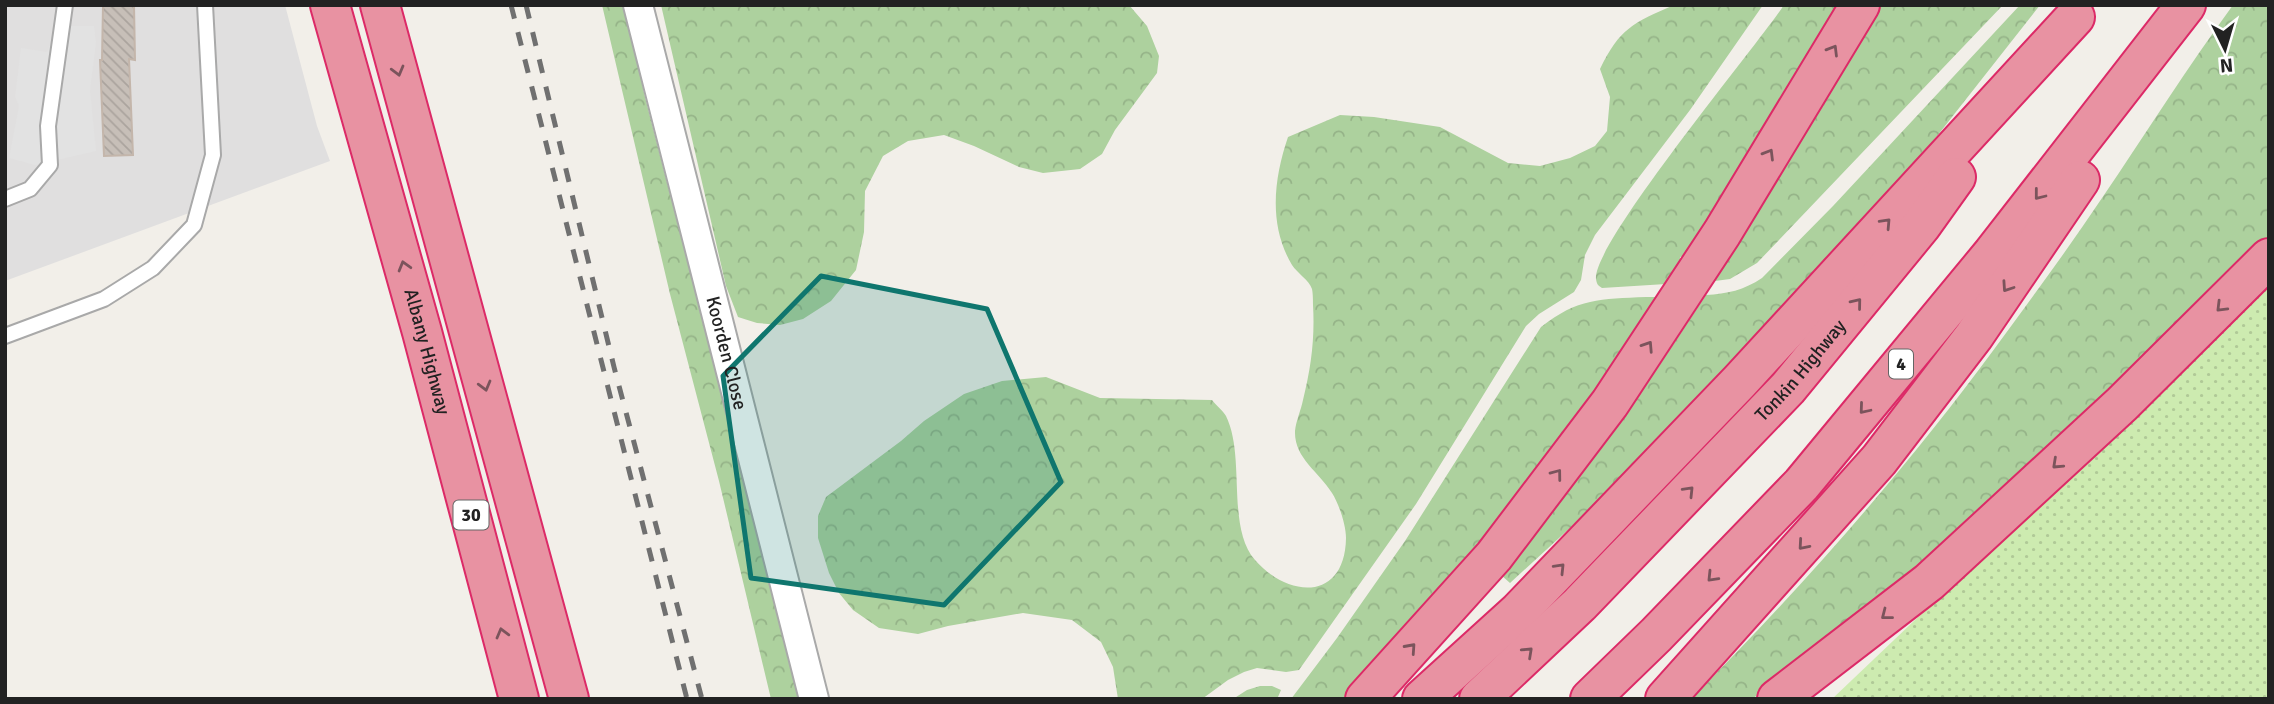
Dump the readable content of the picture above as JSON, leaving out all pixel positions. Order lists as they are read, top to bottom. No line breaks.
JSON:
{"streets":{"highway":["Albany Highway","4","Tonkin Highway","30"],"street":["Koorden Close"]},"north":"bottom"}
